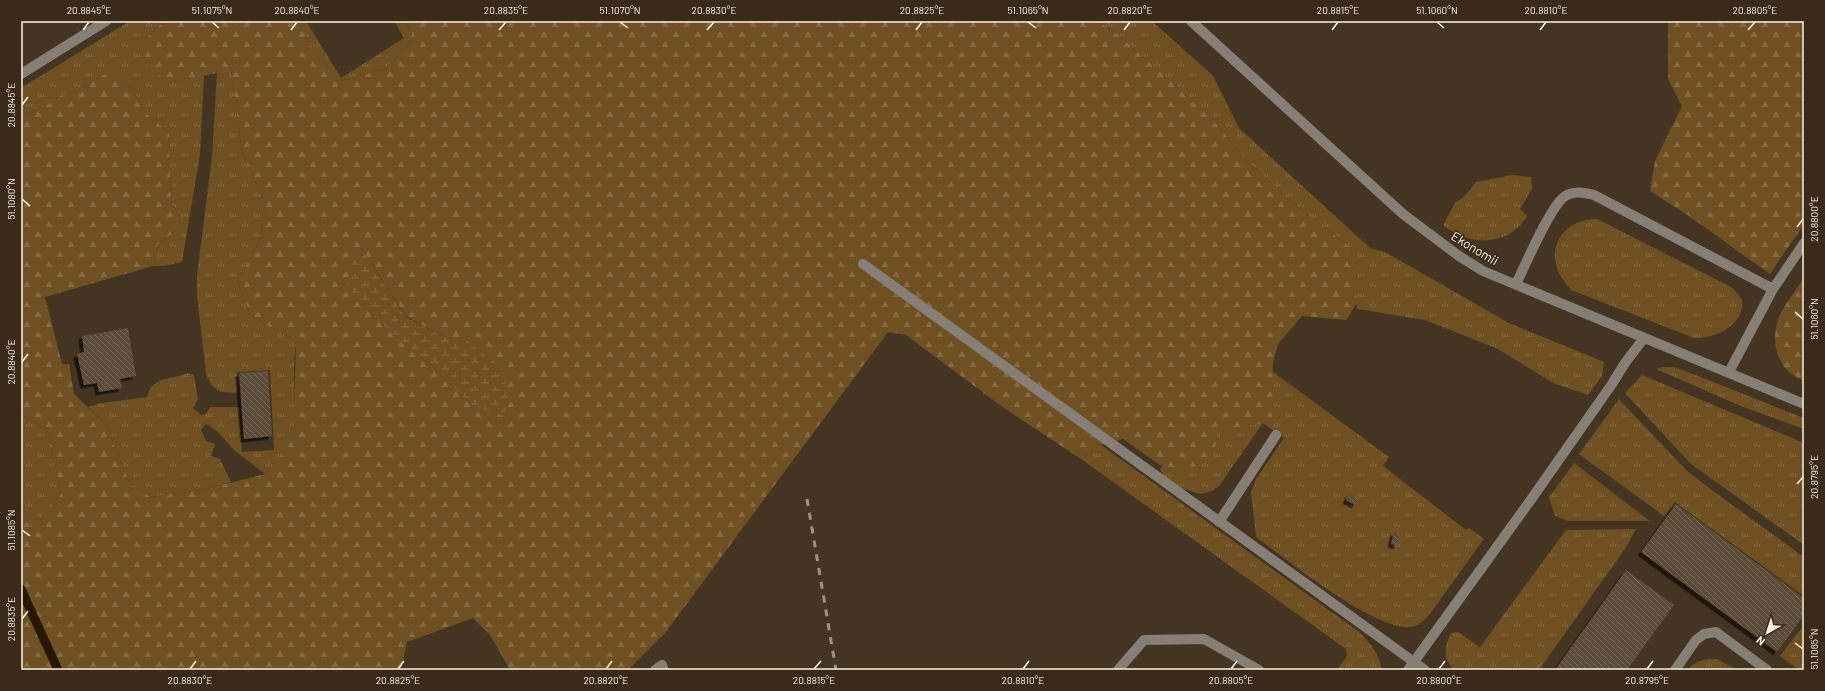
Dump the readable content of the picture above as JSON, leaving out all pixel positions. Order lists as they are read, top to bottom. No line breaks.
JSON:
{"streets":{"street":["Ekonomii"]},"north":"bottom left","coordinates":["20.8845°E","51.1075°N","20.8840°E","20.8835°E","51.1070°N","20.8830°E","20.8825°E","51.1065°N","20.8820°E","20.8815°E","51.1060°N","20.8810°E","20.8805°E","51.1080°N","20.8800°E","20.8795°E","51.1085°N"]}
